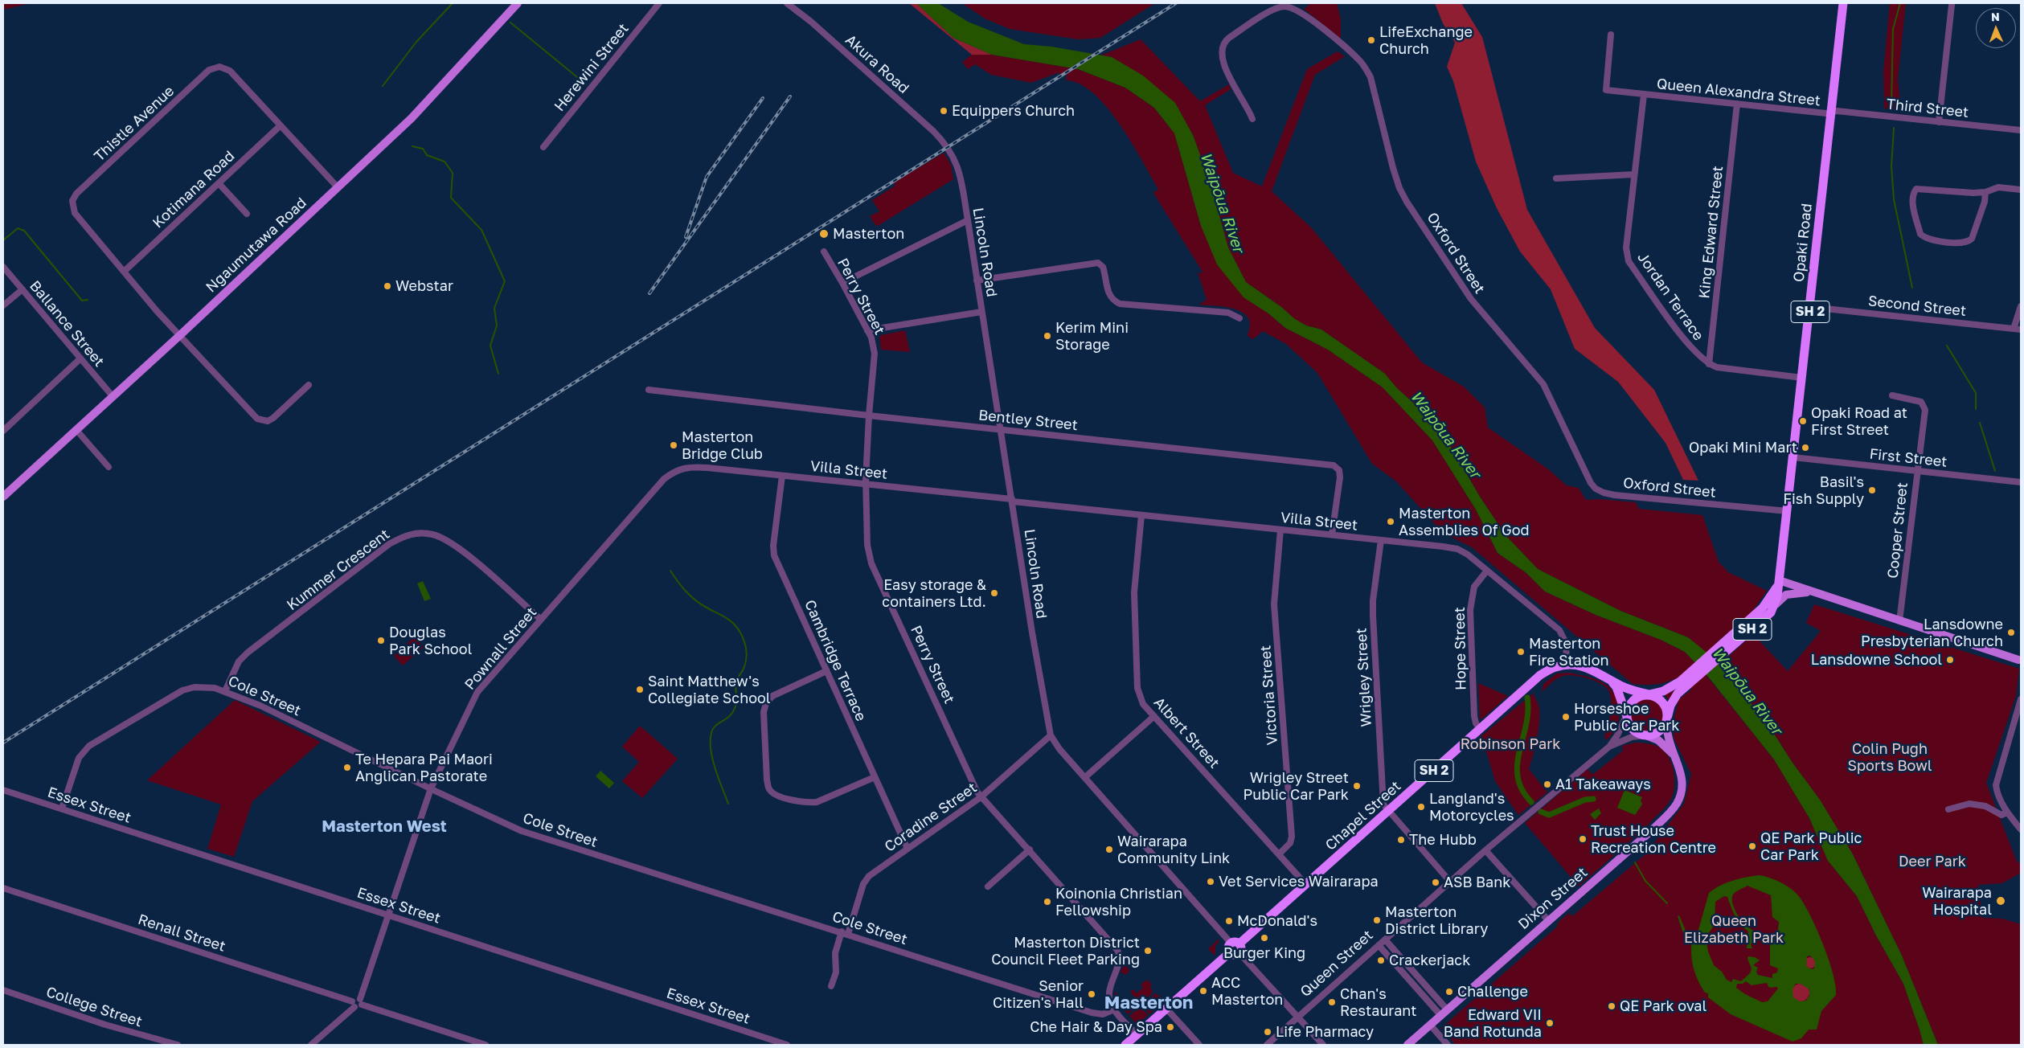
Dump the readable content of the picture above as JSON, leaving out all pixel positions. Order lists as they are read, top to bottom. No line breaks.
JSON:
{"streets":{"highway":["Opaki Road","SH 2","Chapel Street"],"main road":["Ngaumutawa Road","Dixon Street"],"street":["Akura Road","Herewini Street","Queen Alexandra Street","Third Street","Thistle Avenue","Kotimana Road","King Edward Street","Lincoln Road","Oxford Street","Perry Street","Jordan Terrace","Second Street","Ballance Street","Bentley Street","First Street","Villa Street","Cooper Street","Kummer Crescent","Pownall Street","Hope Street","Cambridge Terrace","Wrigley Street","Victoria Street","Cole Street","Albert Street","Essex Street","Coradine Street","Renall Street","Queen Street","College Street"]},"crossings":[["Akura Road","Lincoln Road"],["Queen Alexandra Street","Third Street"],["Queen Alexandra Street","King Edward Street"],["Queen Alexandra Street","Opaki Road"],["Queen Alexandra Street","Jordan Terrace"],["Third Street","Opaki Road"],["Thistle Avenue","Kotimana Road"],["Thistle Avenue","Ngaumutawa Road"],["King Edward Street","Jordan Terrace"],["Opaki Road","Oxford Street"],["Opaki Road","Jordan Terrace"],["Opaki Road","Second Street"],["Opaki Road","SH 2"],["Opaki Road","First Street"],["Ngaumutawa Road","Ballance Street"],["Lincoln Road","Bentley Street"],["Lincoln Road","Villa Street"],["Lincoln Road","Chapel Street"],["Lincoln Road","Coradine Street"],["Lincoln Road","Queen Street"],["Perry Street","Bentley Street"],["Perry Street","Villa Street"],["Perry Street","Cole Street"],["Perry Street","Coradine Street"],["SH 2","Chapel Street"],["SH 2","Dixon Street"],["SH 2","Queen Street"],["Bentley Street","Villa Street"],["First Street","Cooper Street"],["Villa Street","Pownall Street"],["Villa Street","Hope Street"],["Villa Street","Cambridge Terrace"],["Villa Street","Wrigley Street"],["Villa Street","Victoria Street"],["Villa Street","Albert Street"],["Villa Street","Chapel Street"],["Kummer Crescent","Pownall Street"],["Kummer Crescent","Cole Street"],["Pownall Street","Cole Street"],["Pownall Street","Essex Street"],["Hope Street","Chapel Street"],["Cambridge Terrace","Coradine Street"],["Wrigley Street","Chapel Street"],["Victoria Street","Albert Street"],["Cole Street","Essex Street"],["Cole Street","Coradine Street"],["Albert Street","Chapel Street"],["Chapel Street","Dixon Street"],["Chapel Street","Queen Street"],["Dixon Street","Queen Street"]],"districts":["Masterton West","Masterton"],"water":["Waipōua River"],"parks":["Robinson Park","Colin Pugh Sports Bowl","Deer Park","Queen Elizabeth Park"],"places":["LifeExchange Church","Equippers Church","Masterton","Webstar","Kerim Mini Storage","Opaki Road at First Street","Masterton Bridge Club","Opaki Mini Mart","Basil's Fish Supply","Masterton Assemblies Of God","Easy storage & containers Ltd.","Lansdowne Presbyterian Church","Douglas Park School","Masterton Fire Station","Lansdowne School","Saint Matthew's Collegiate School","Horseshoe Public Car Park","Te Hepara Pai Maori Anglican Pastorate","A1 Takeaways","Wrigley Street Public Car Park","Langland's Motorcycles","Trust House Recreation Centre","The Hubb","QE Park Public Car Park","Wairarapa Community Link","Vet Services Wairarapa","ASB Bank","Wairarapa Hospital","Koinonia Christian Fellowship","Masterton District Library","McDonald's","Burger King","Masterton District Council Fleet Parking","Crackerjack","ACC Masterton","Challenge","Senior Citizen's Hall","Chan's Restaurant","QE Park oval","Edward VII Band Rotunda","Che Hair & Day Spa","Life Pharmacy"],"north":"top"}
